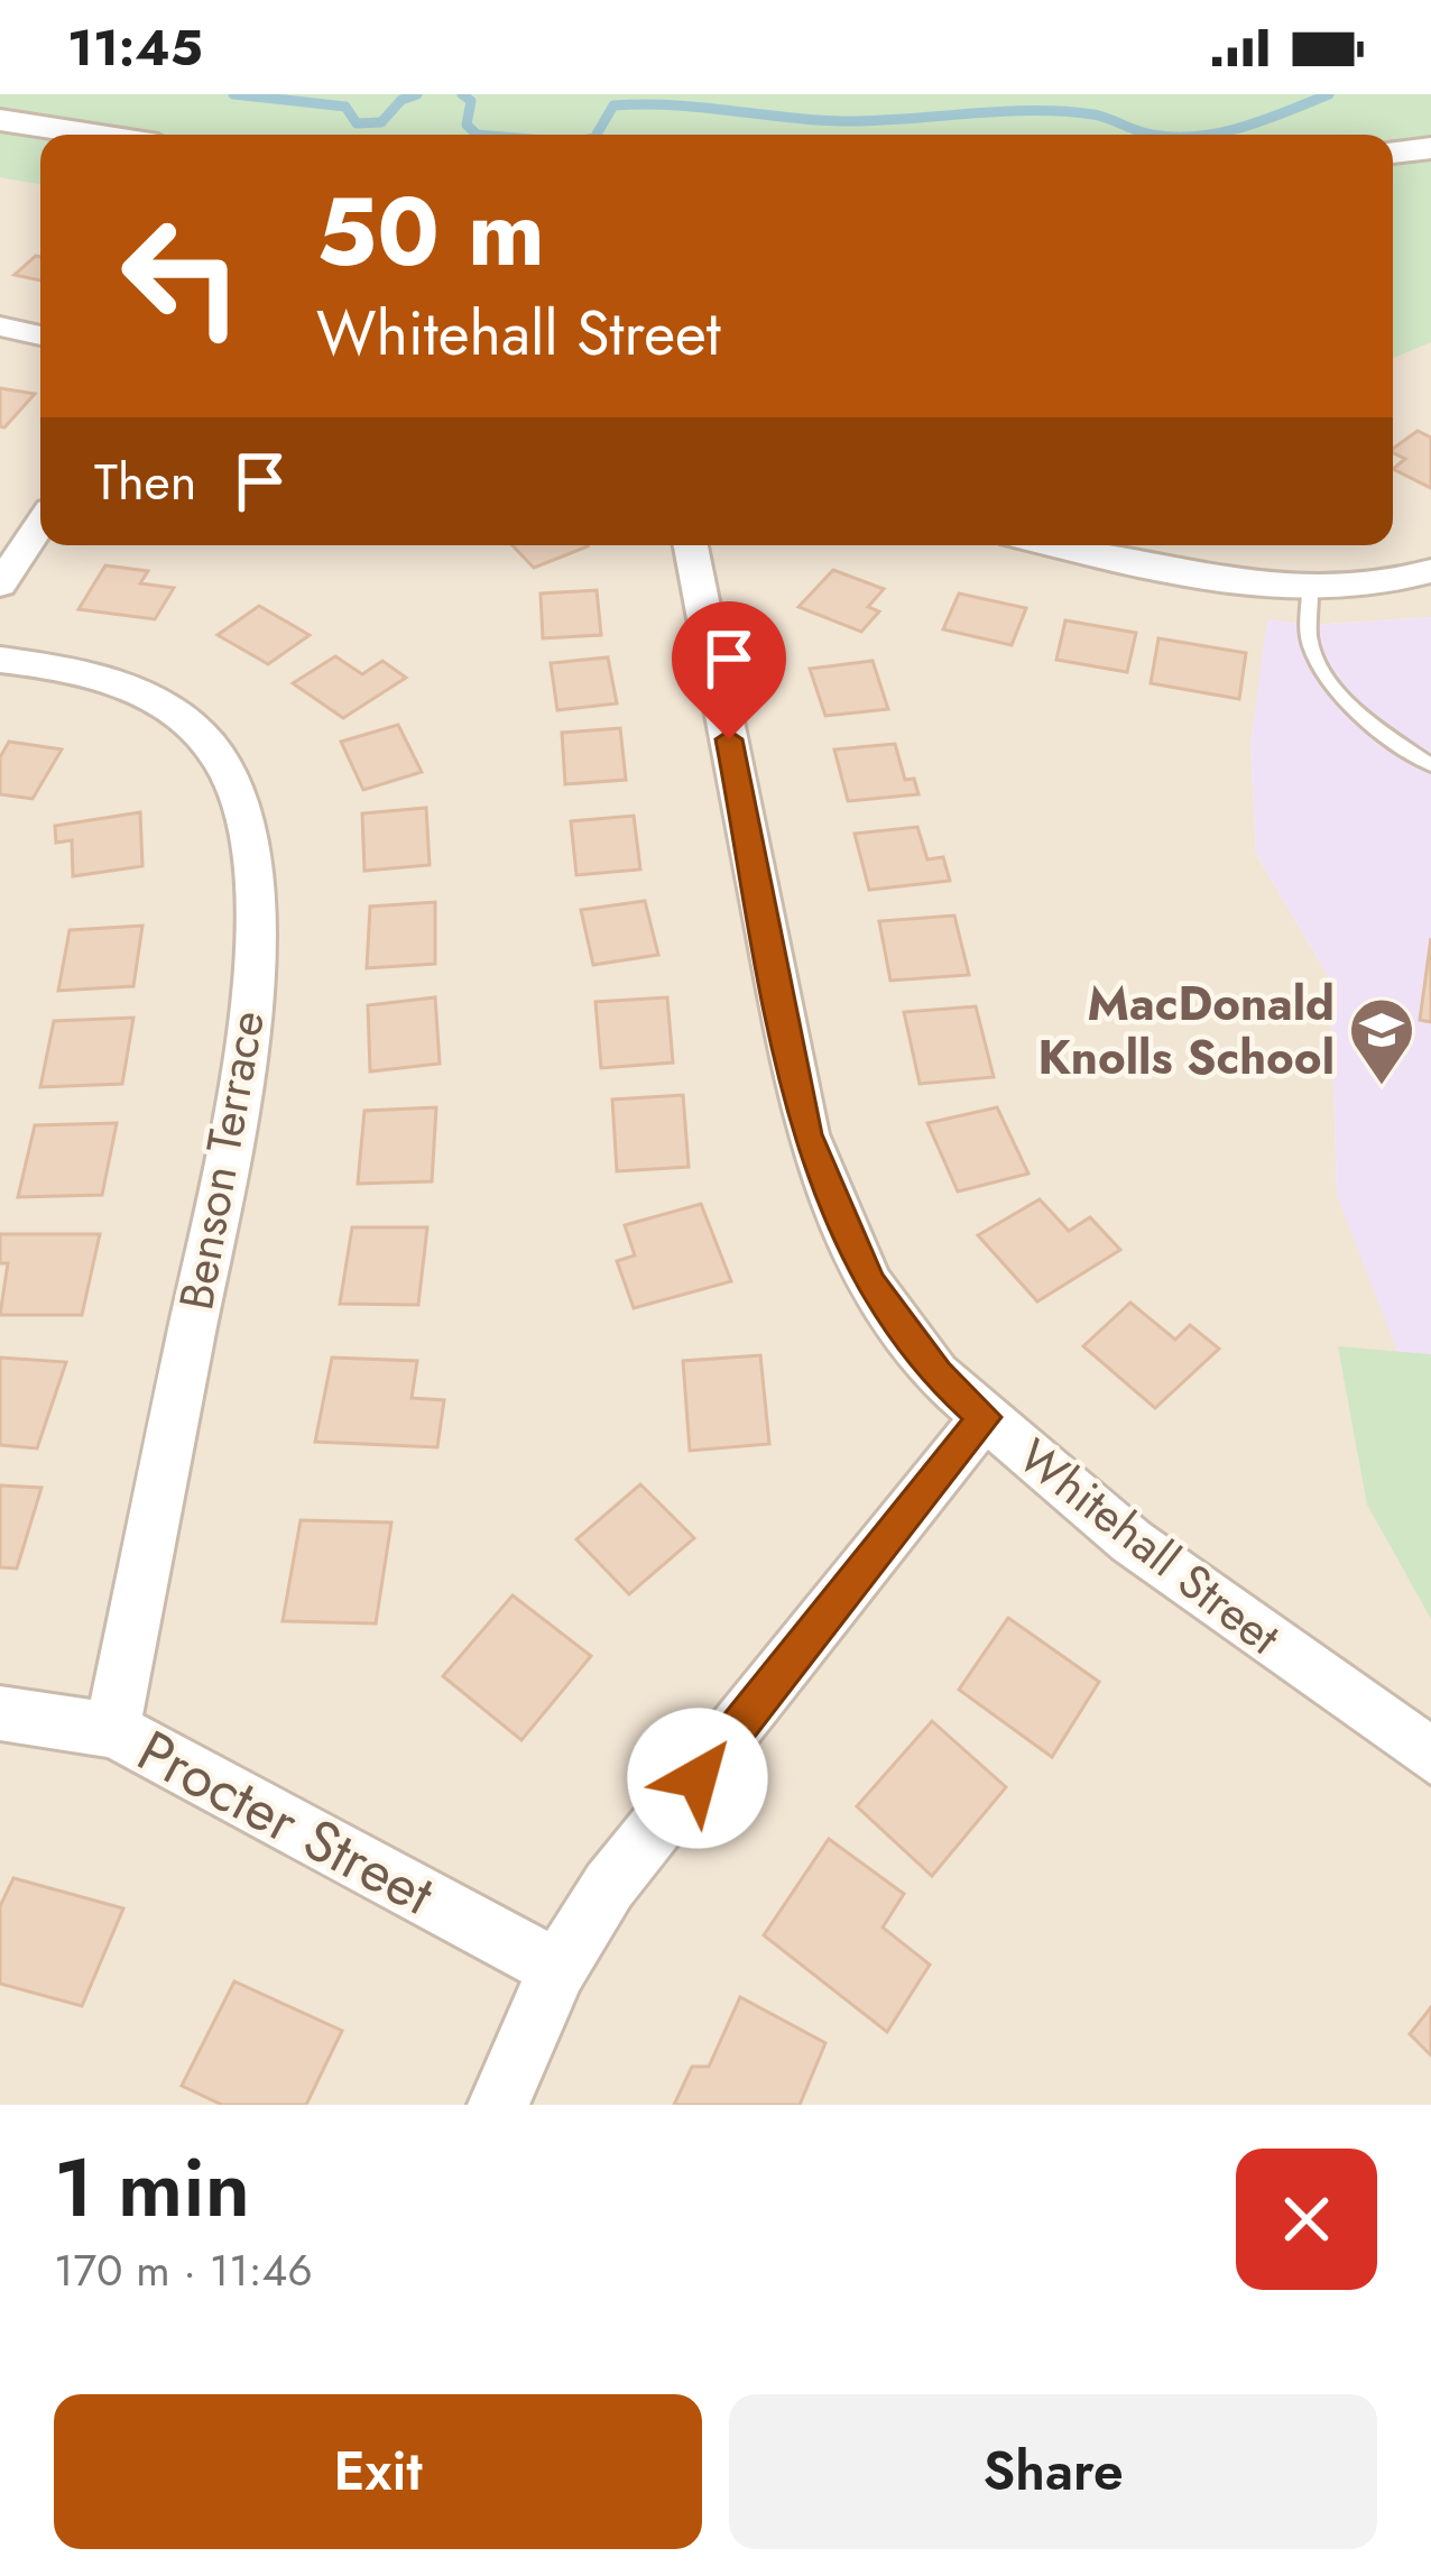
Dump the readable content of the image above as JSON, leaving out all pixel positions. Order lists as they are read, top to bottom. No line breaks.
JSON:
{"streets":{"street":["Benson Terrace","Whitehall Street","Procter Street"]},"crossings":[["Benson Terrace","Procter Street"]],"places":{"school or university":["MacDonald Knolls School"]},"page":{"status":"11:45","turn":["50 m","Whitehall Street"],"then":"Then","heading":["1 min","170 m · 11:46"],"buttons":["Exit","Share"]}}
